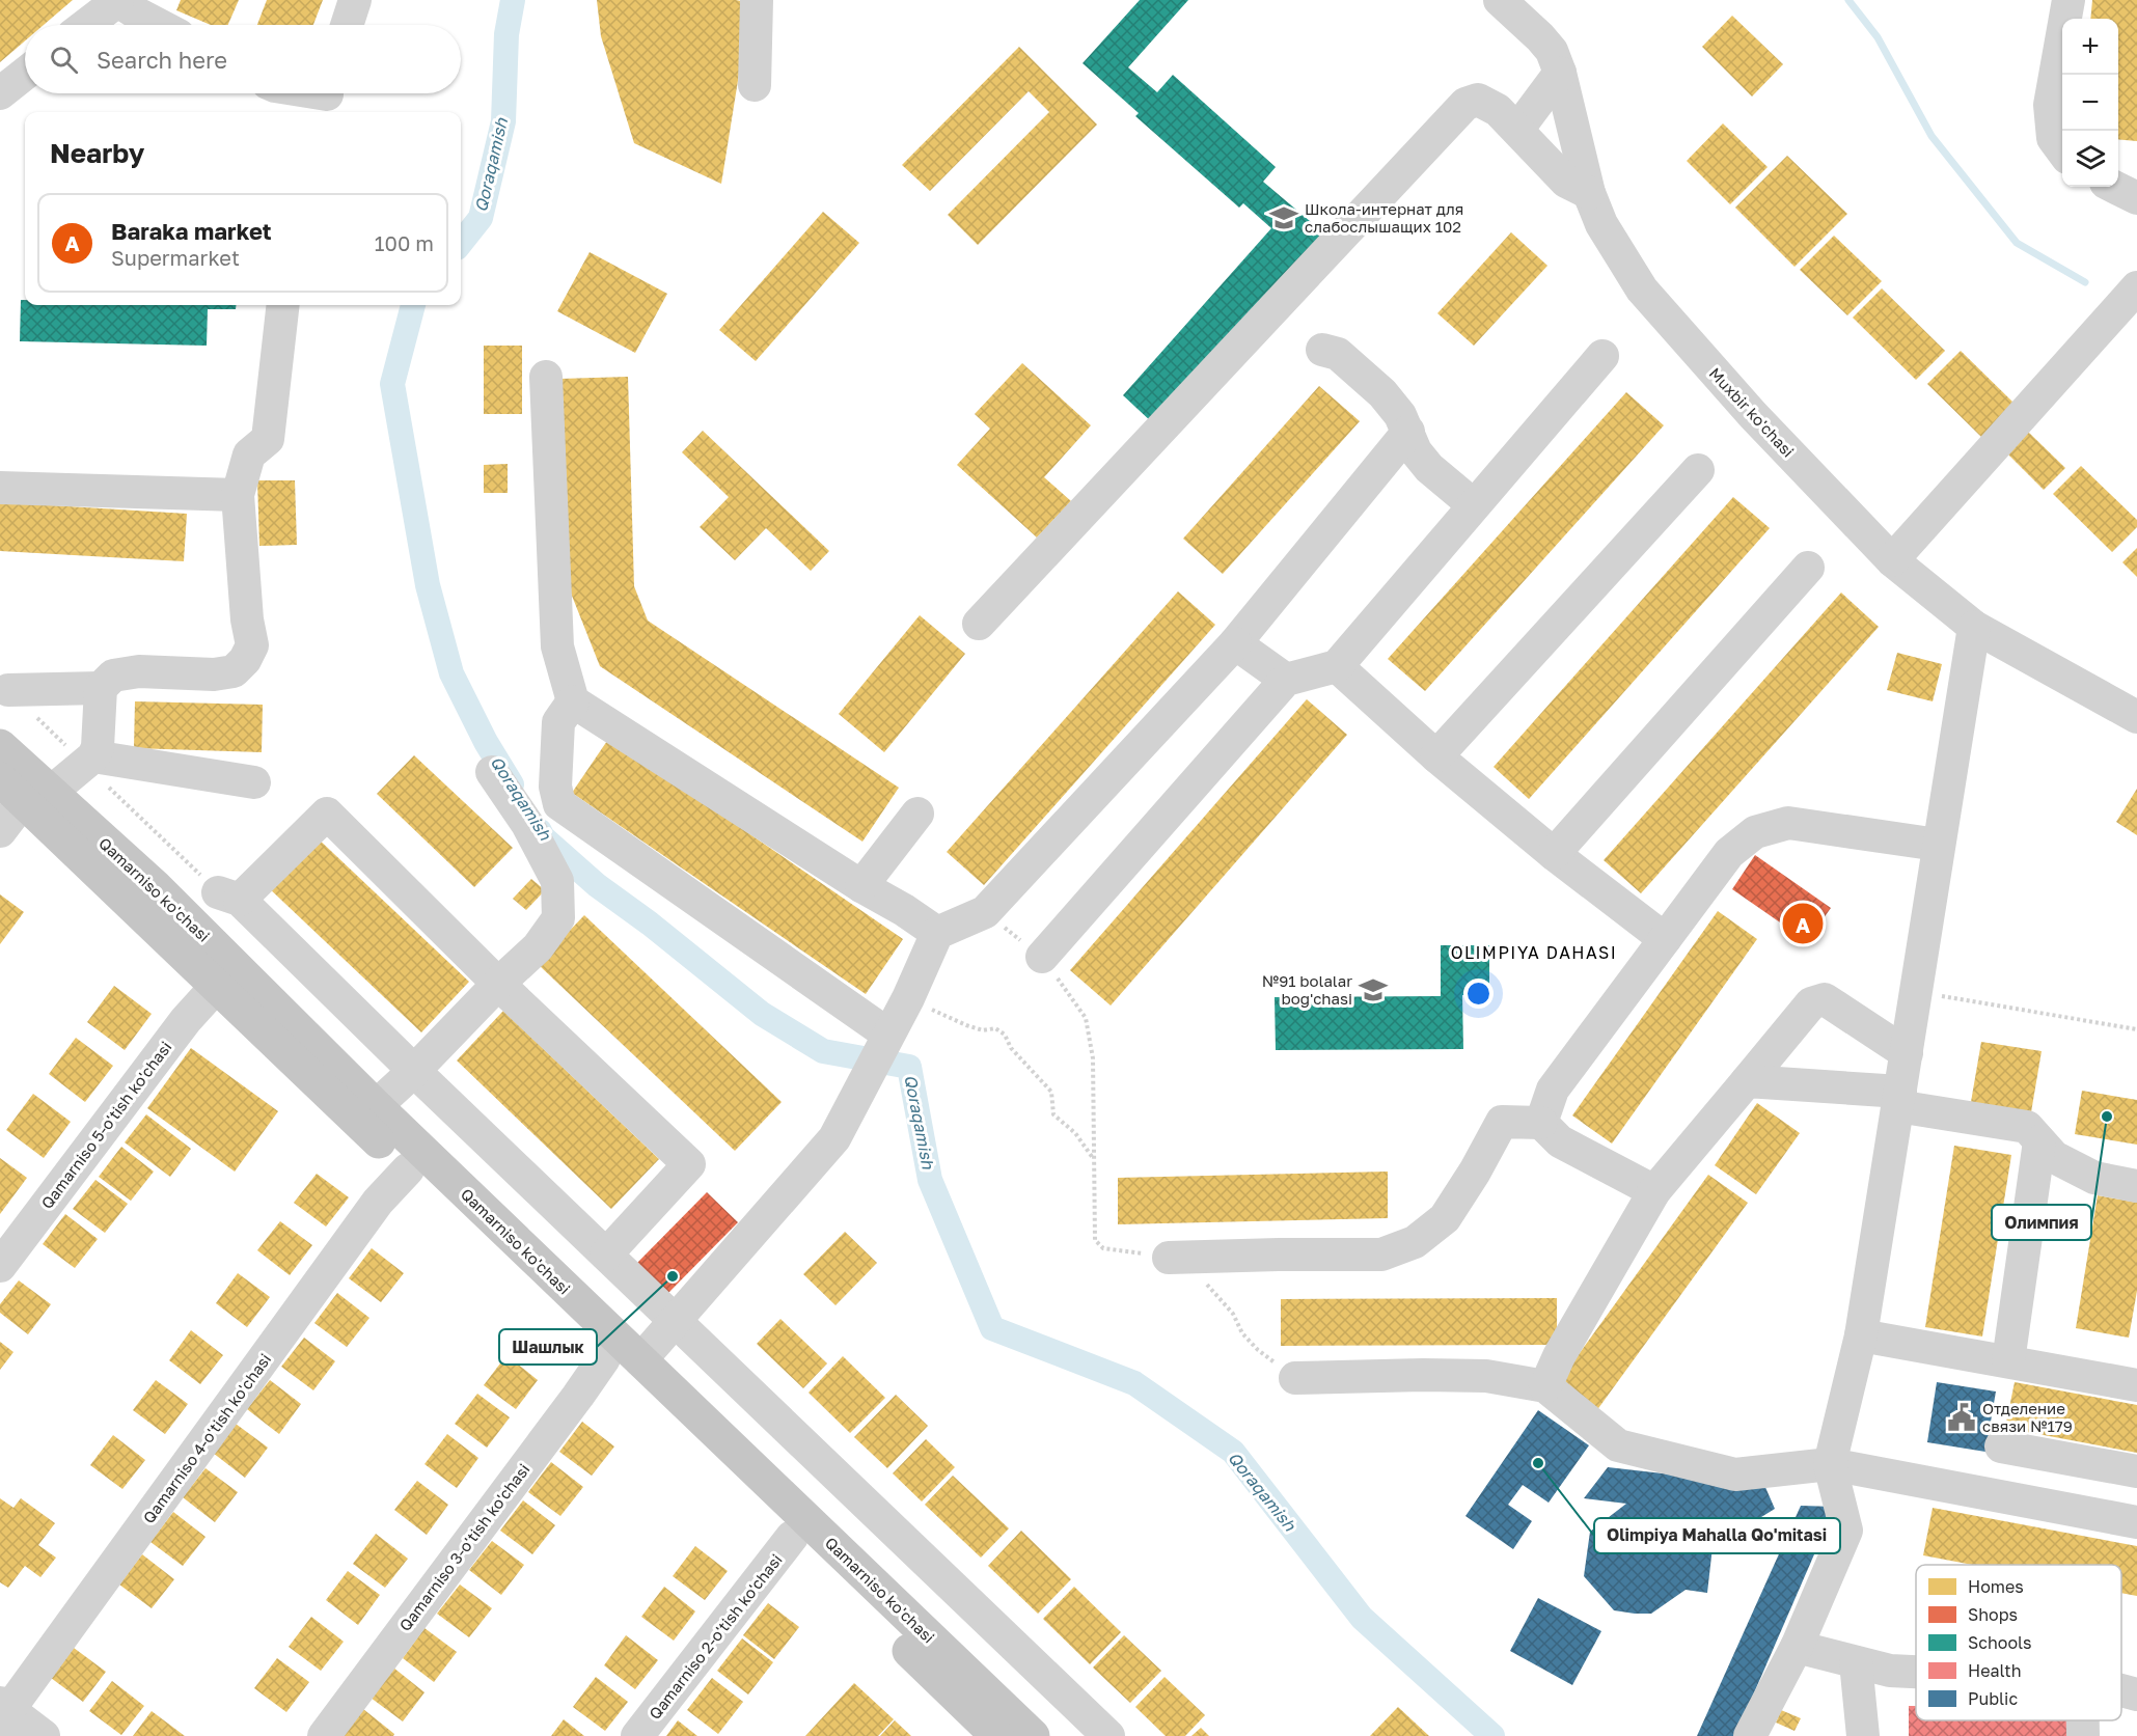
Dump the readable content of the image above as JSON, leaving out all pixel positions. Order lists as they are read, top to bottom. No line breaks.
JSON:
{"streets":{"main road":["Qamarniso ko'chasi"],"street":["Muxbir ko'chasi","Qamarniso 5-o'tish ko'chasi","Qamarniso 4-o'tish ko'chasi","Qamarniso 3-o'tish ko'chasi","Qamarniso 2-o'tish ko'chasi"]},"crossings":[["Qamarniso ko'chasi","Qamarniso 5-o'tish ko'chasi"],["Qamarniso ko'chasi","Qamarniso 4-o'tish ko'chasi"],["Qamarniso ko'chasi","Qamarniso 3-o'tish ko'chasi"],["Qamarniso ko'chasi","Qamarniso 2-o'tish ko'chasi"]],"districts":["OLIMPIYA DAHASI"],"water":["Qoraqamish"],"places":{"school or university":["Школа-интернат для слабослышащих 102","№91 bolalar bog'chasi"],"other":["Олимпия","Шашлык","Olimpiya Mahalla Qo'mitasi"],"public building":["Отделение связи №179"]},"legend":["Homes","Shops","Schools","Health","Public"],"page":{"map_buttons":["+","−"],"search":"Search here","heading":"Nearby","list":[{"mark":"A","name":"Baraka market","note":"Supermarket","value":"100 m"}],"pins":"A"}}
